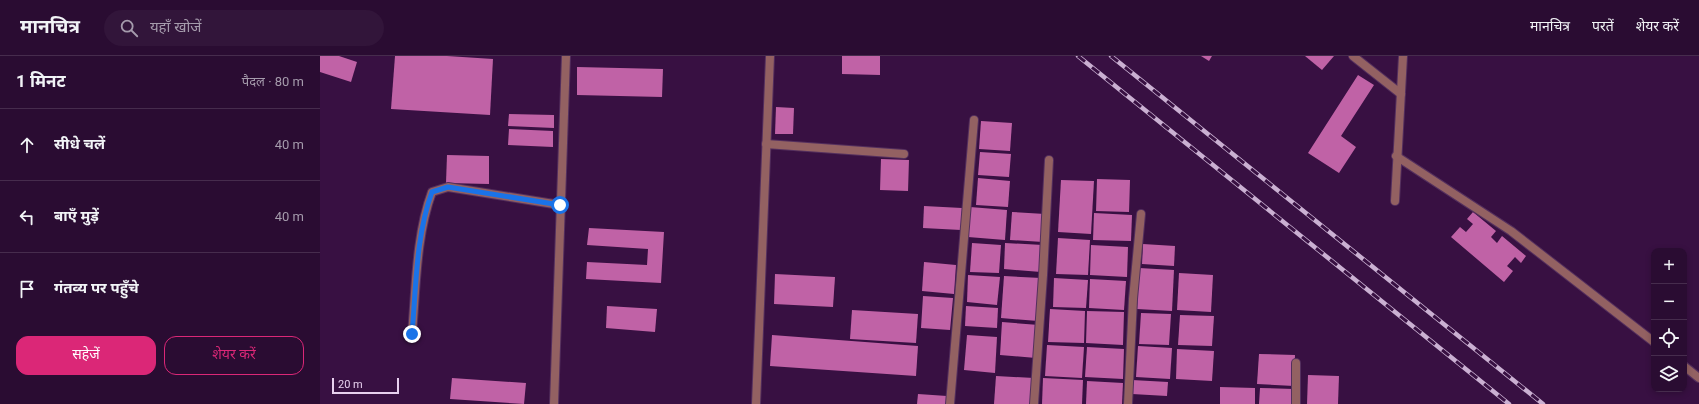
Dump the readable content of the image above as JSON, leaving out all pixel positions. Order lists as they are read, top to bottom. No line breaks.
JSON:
{"scale_bar":"20 m","page":{"header":"मानचित्र","search":"यहाँ खोजें","nav":["मानचित्र","परतें","शेयर करें"],"heading":["1 मिनट","पैदल · 80 m"],"list":[["सीधे चलें","40 m"],["बाएँ मुड़ें","40 m"],"गंतव्य पर पहुँचे"],"map_buttons":["+","−"],"buttons":["सहेजें","शेयर करें"],"scale":"20 m"}}
